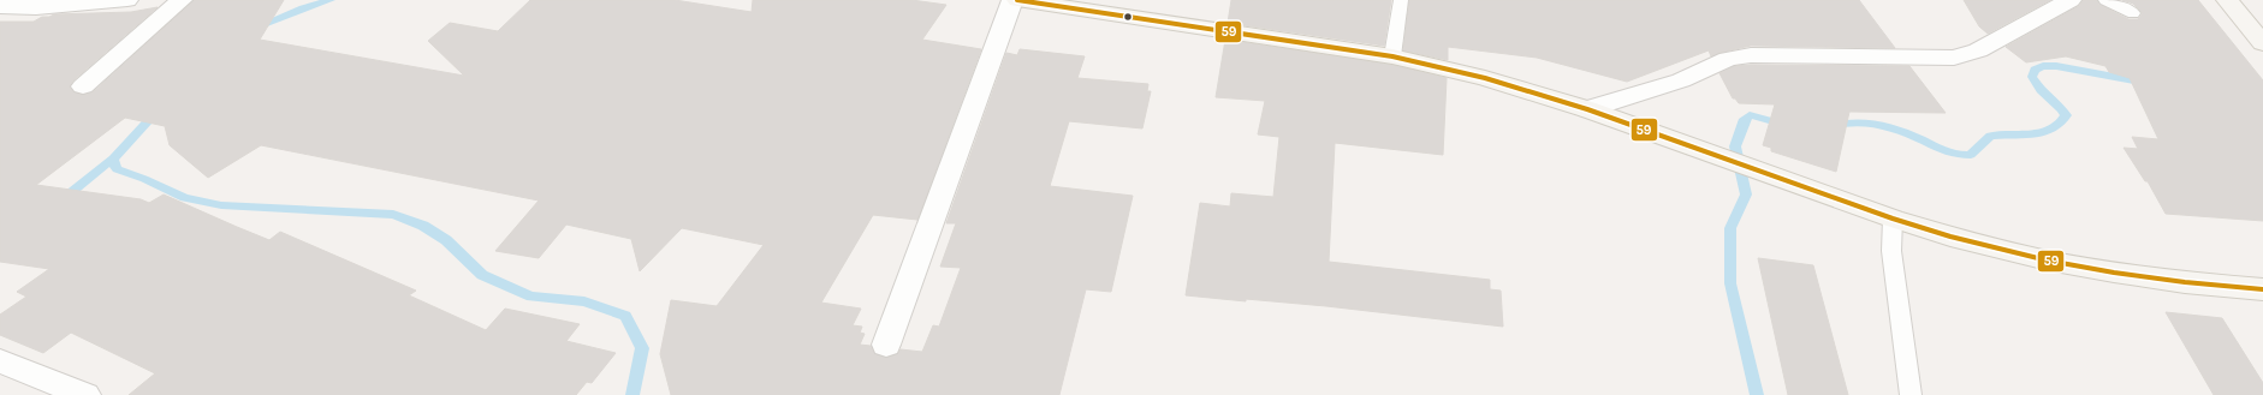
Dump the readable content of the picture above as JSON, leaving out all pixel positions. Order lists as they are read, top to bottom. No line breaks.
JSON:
{"lines":["transit line 59"]}
